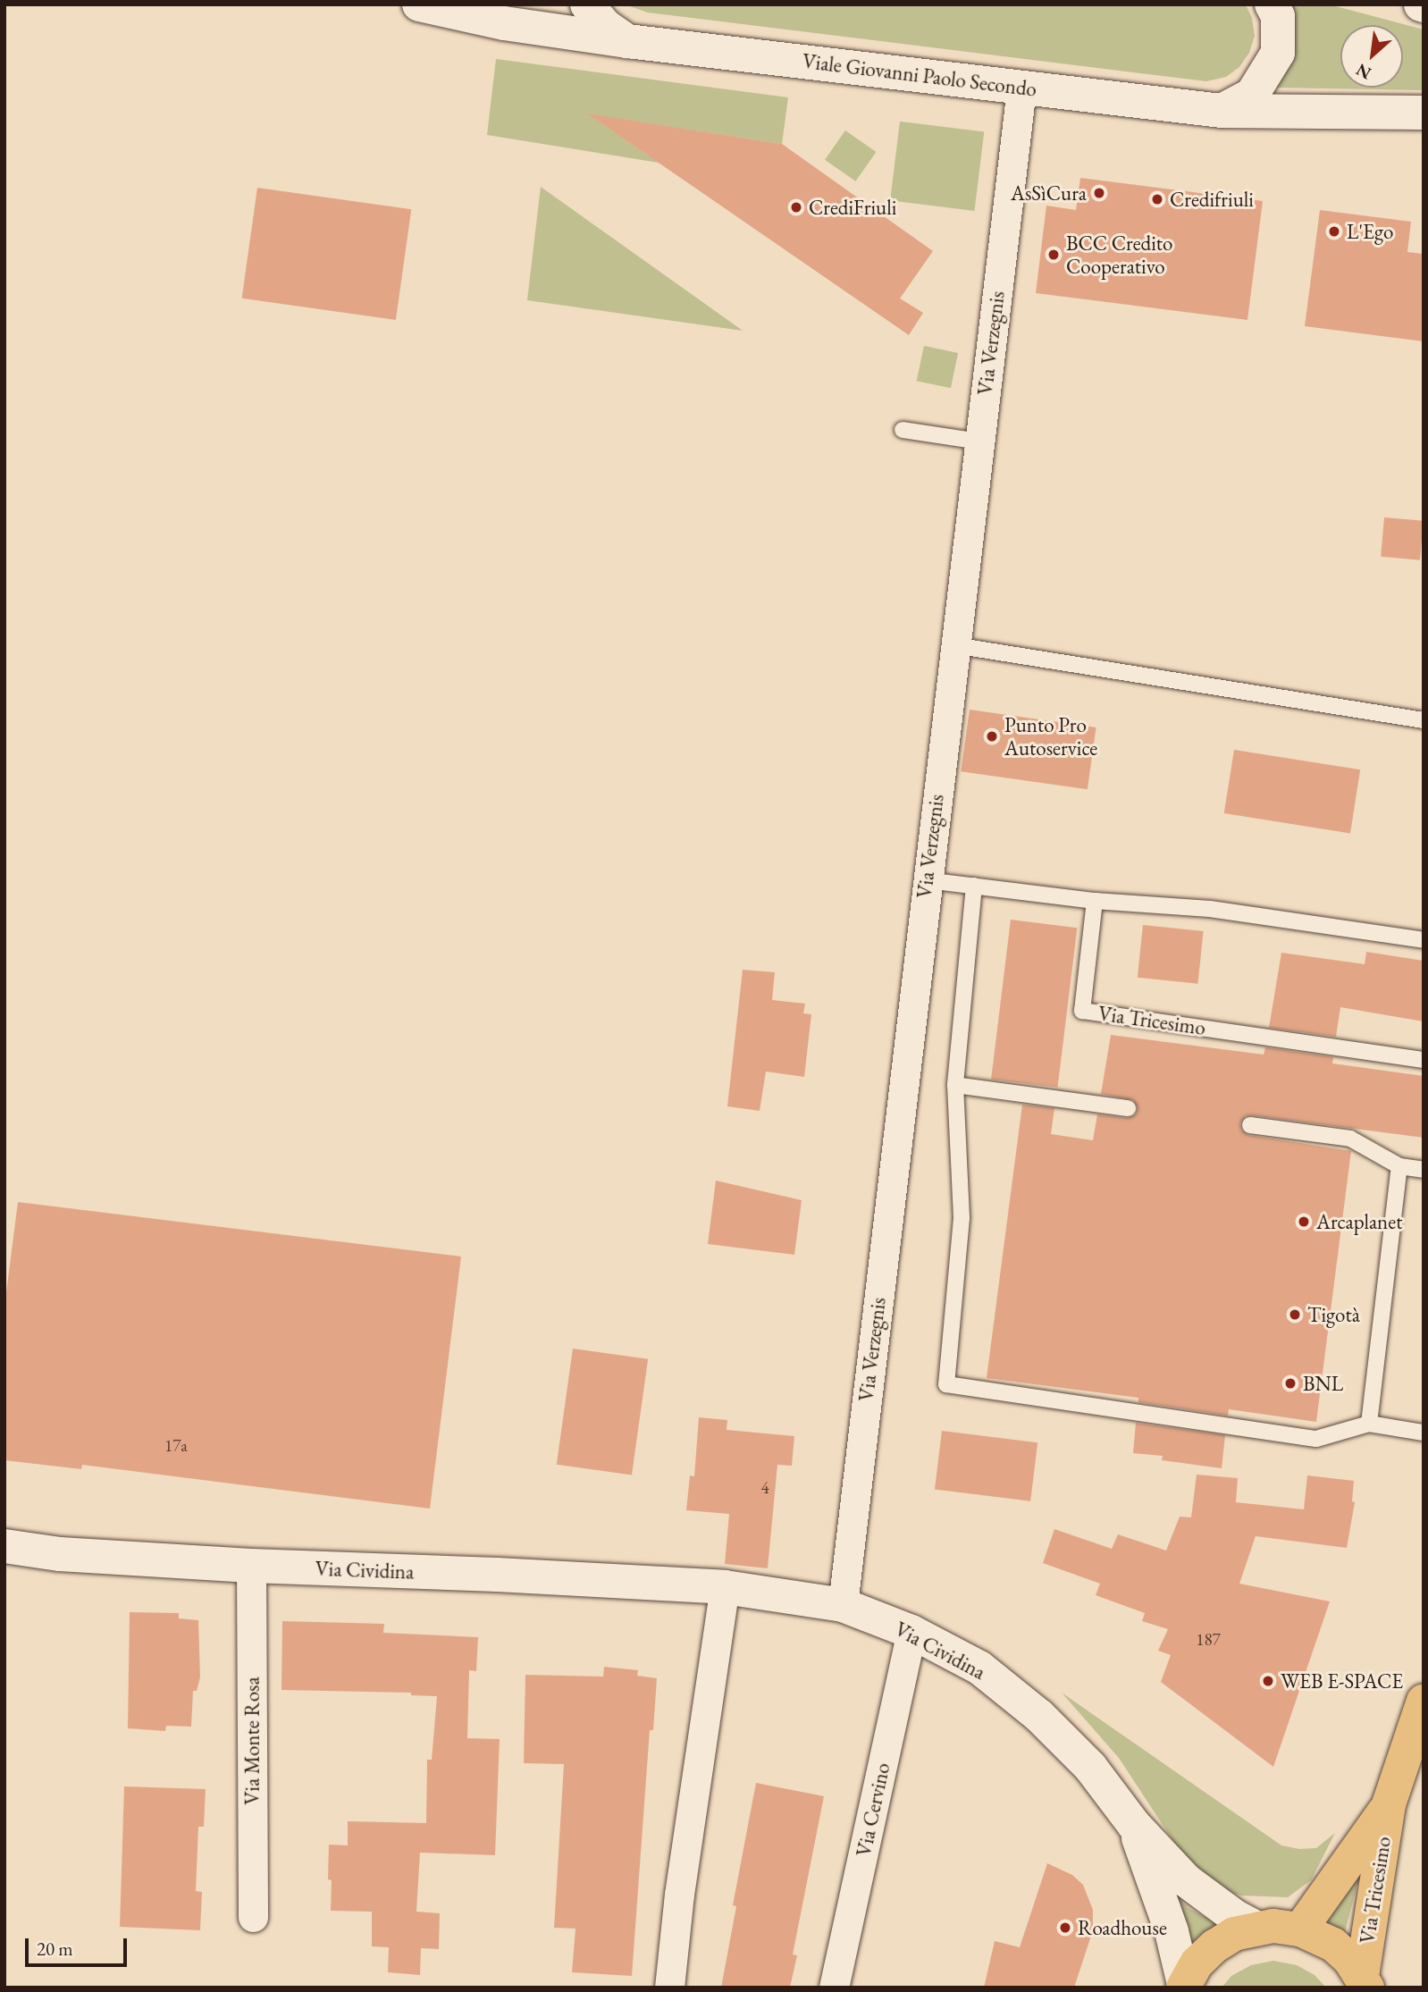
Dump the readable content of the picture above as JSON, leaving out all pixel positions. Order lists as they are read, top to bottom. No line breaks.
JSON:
{"streets":{"main road":["Via Tricesimo"],"street":["Viale Giovanni Paolo Secondo","Via Verzegnis","Via Cividina","Via Monte Rosa","Via Cervino"]},"crossings":[["Viale Giovanni Paolo Secondo","Via Verzegnis"],["Via Verzegnis","Via Cividina"],["Via Cividina","Via Monte Rosa"],["Via Cividina","Via Cervino"]],"places":["AsSìCura","Credifriuli","CrediFriuli","L'Ego","BCC Credito Cooperativo","Punto Pro Autoservice","Arcaplanet","Tigotà","BNL","WEB E-SPACE","Roadhouse"],"house_numbers":["17a","4","187"],"scale_bar":"20 m","north":"bottom left"}
